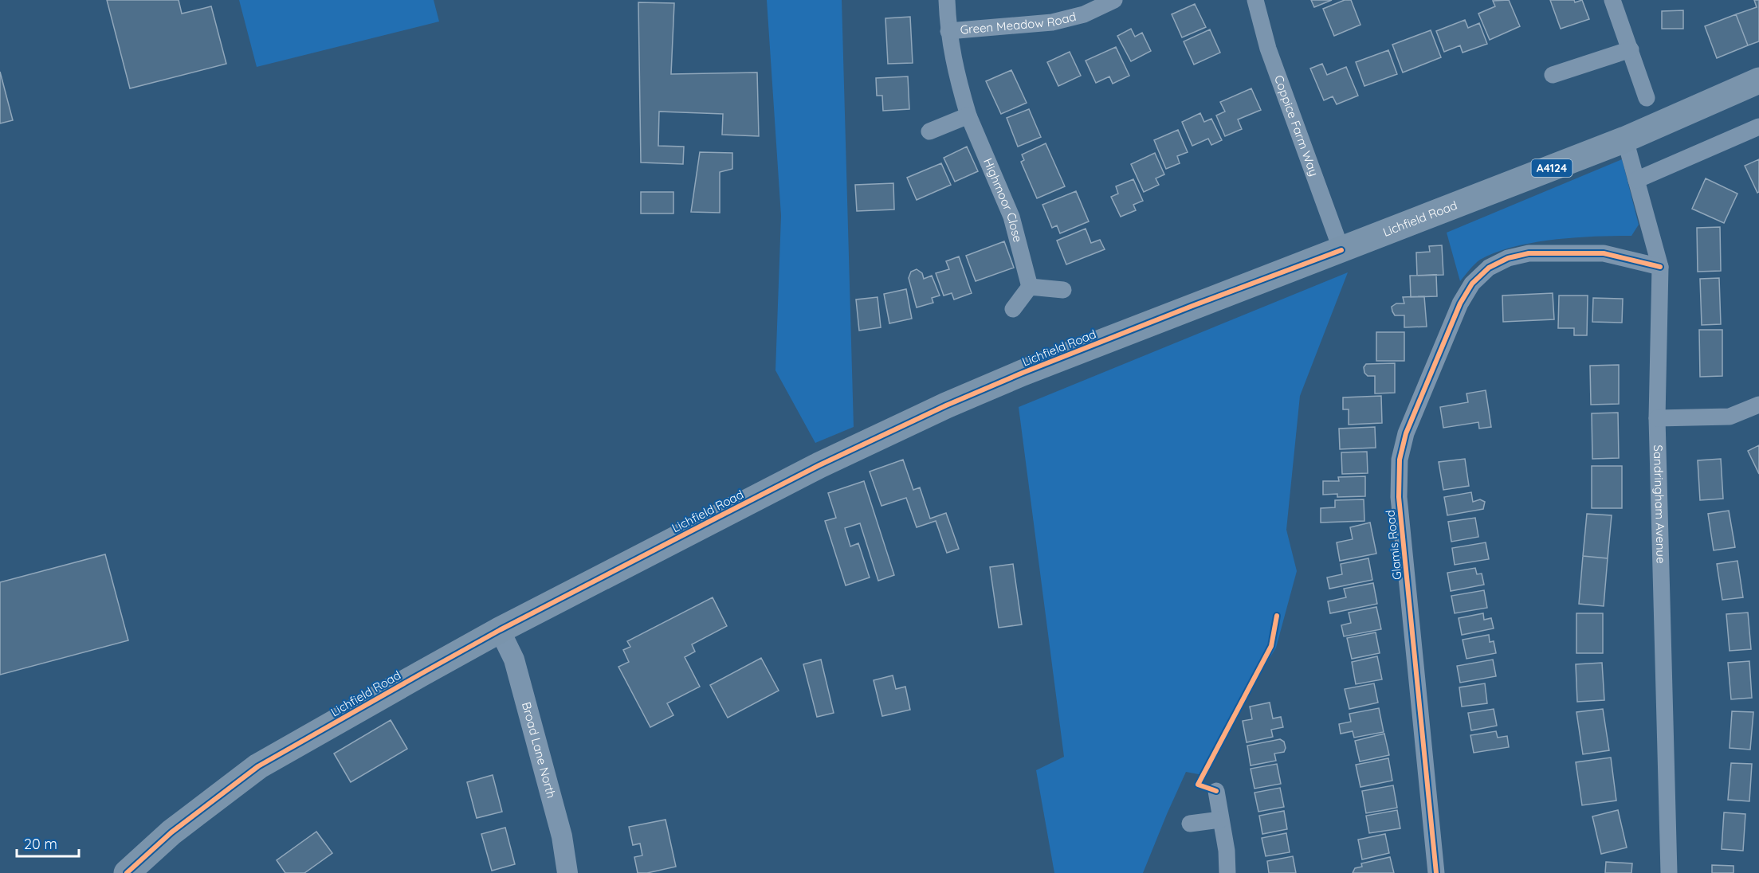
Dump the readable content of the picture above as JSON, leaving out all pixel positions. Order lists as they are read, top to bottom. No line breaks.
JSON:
{"streets":{"main road":["A4124","Lichfield Road"],"street":["Green Meadow Road","Coppice Farm Way","Highmoor Close","Sandringham Avenue","Glamis Road","Broad Lane North"]},"crossings":[["Green Meadow Road","Highmoor Close"],["Coppice Farm Way","Lichfield Road"],["Lichfield Road","Sandringham Avenue"],["Lichfield Road","Broad Lane North"],["Sandringham Avenue","Glamis Road"]],"scale_bar":"20 m"}
